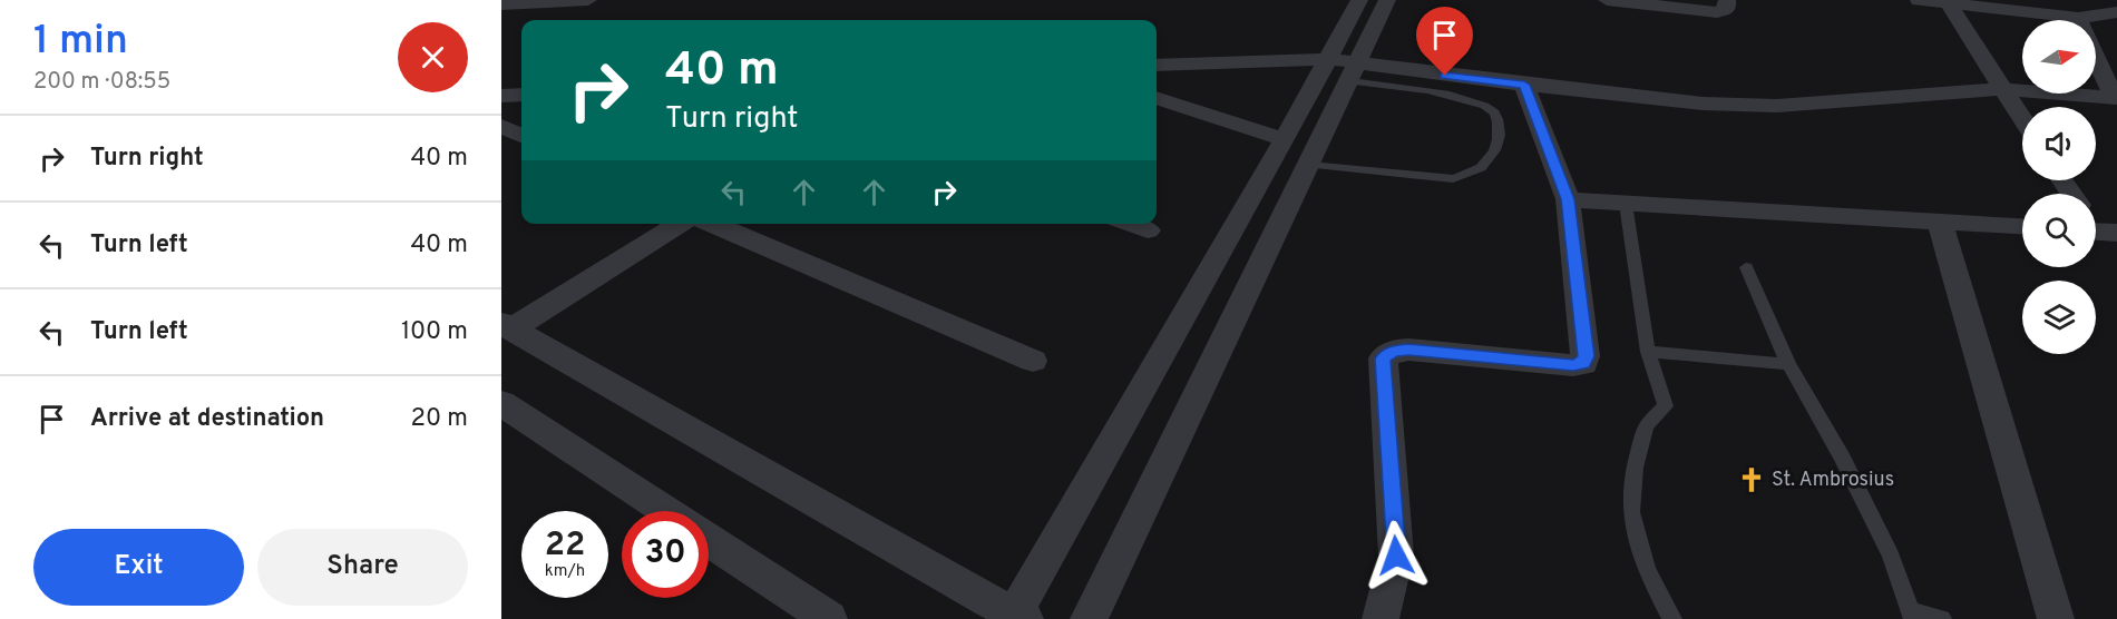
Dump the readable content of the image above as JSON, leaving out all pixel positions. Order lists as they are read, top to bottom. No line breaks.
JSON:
{"places":{"church":["St. Ambrosius"]},"north":"right","page":{"heading":["1 min","200 m · 08:55"],"turn":["40 m","Turn right"],"list":[{"name":"Turn right","value":"40 m"},{"name":"Turn left","value":"40 m"},{"name":"Turn left","value":"100 m"},{"name":"Arrive at destination","value":"20 m"}],"speed":"22 km/h","limit":"30","buttons":["Exit","Share"]}}
